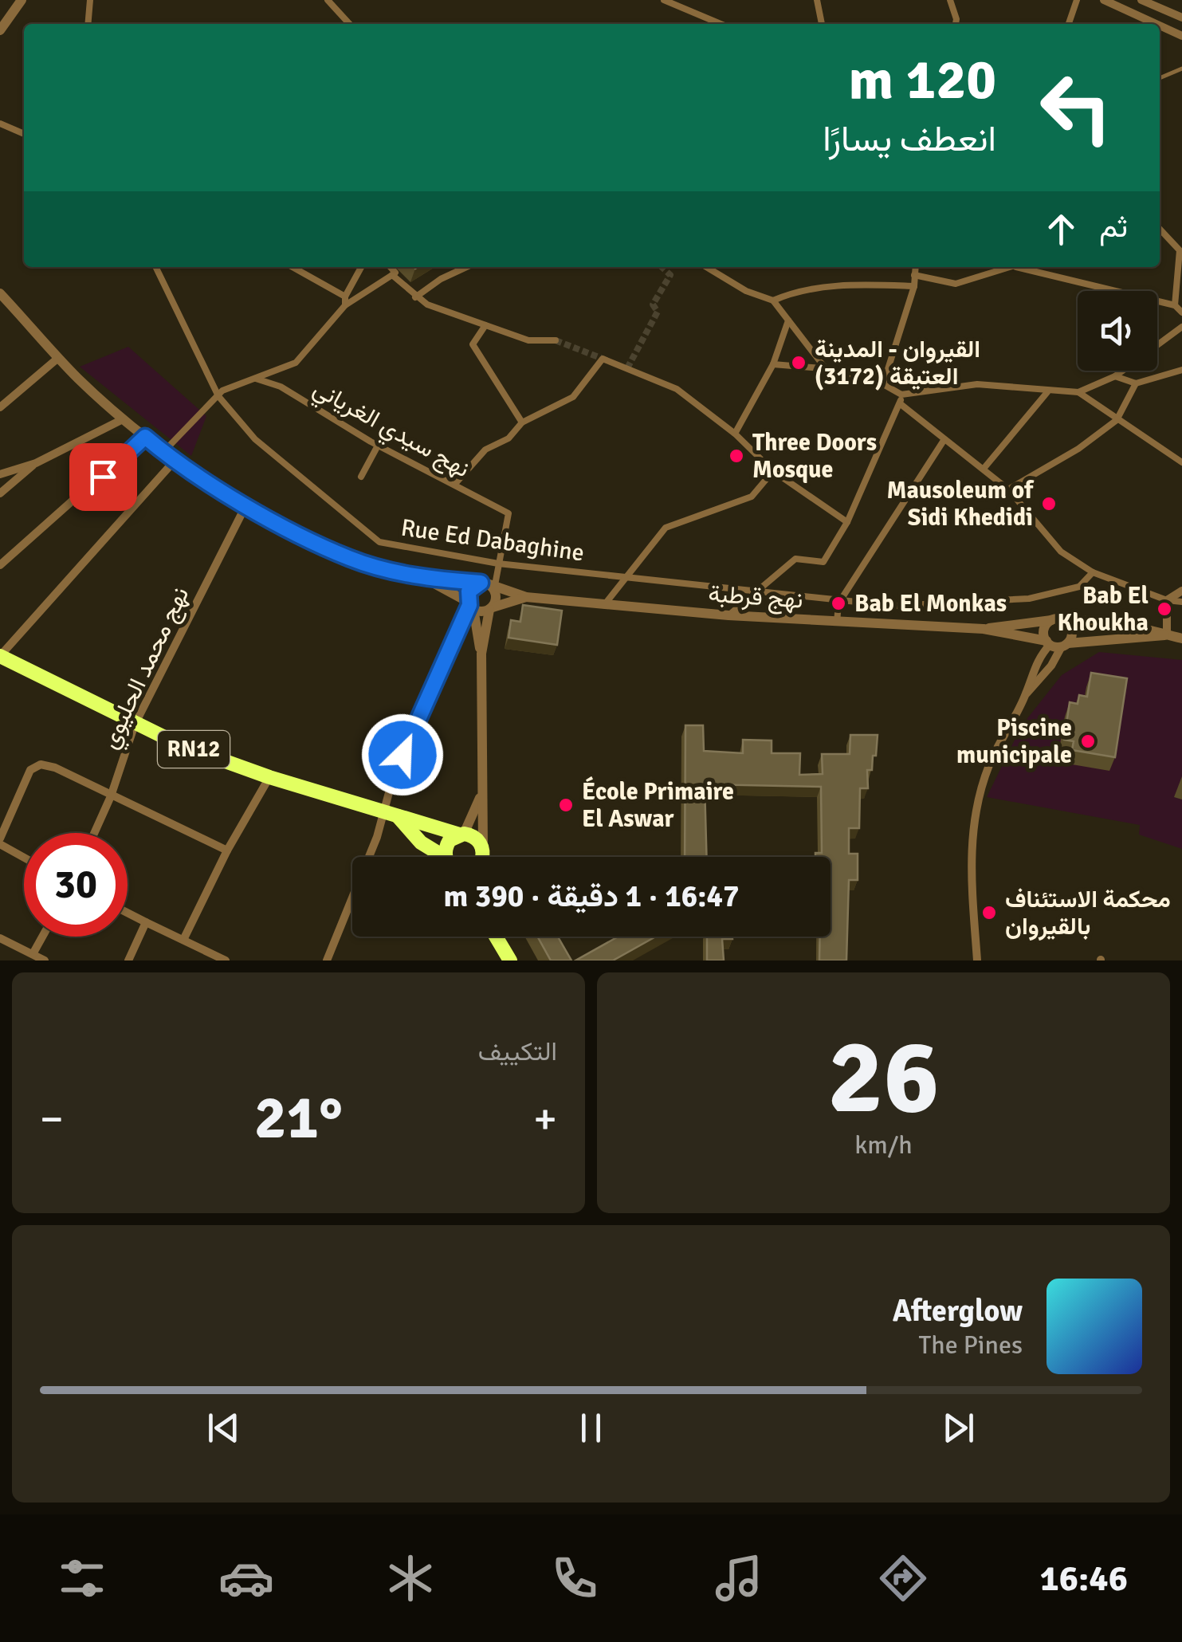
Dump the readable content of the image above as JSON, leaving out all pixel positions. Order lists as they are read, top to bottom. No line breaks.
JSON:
{"streets":{"main road":["RN12"],"street":["نهج سيدي الغرياني","Rue Ed Dabaghine","نهج قرطبة","نهج محمد الحليوي"]},"crossings":[["نهج سيدي الغرياني","Rue Ed Dabaghine"],["نهج محمد الحليوي","RN12"]],"places":["القيروان - المدينة العتيقة (3172)","Three Doors Mosque","Mausoleum of Sidi Khedidi","Bab El Monkas","Bab El Khoukha","Piscine municipale","École Primaire El Aswar","محكمة الاستئناف بالقيروان"],"page":{"turn":["120 m","انعطف يسارًا"],"then":"ثم","limit":"30","trip":"16:47 · 1 دقيقة · 390 m","tile":[["26","km/h"],"التكييف"],"heat":["−","21°","+"],"song":["Afterglow","The Pines"],"tabs":"16:46"}}
